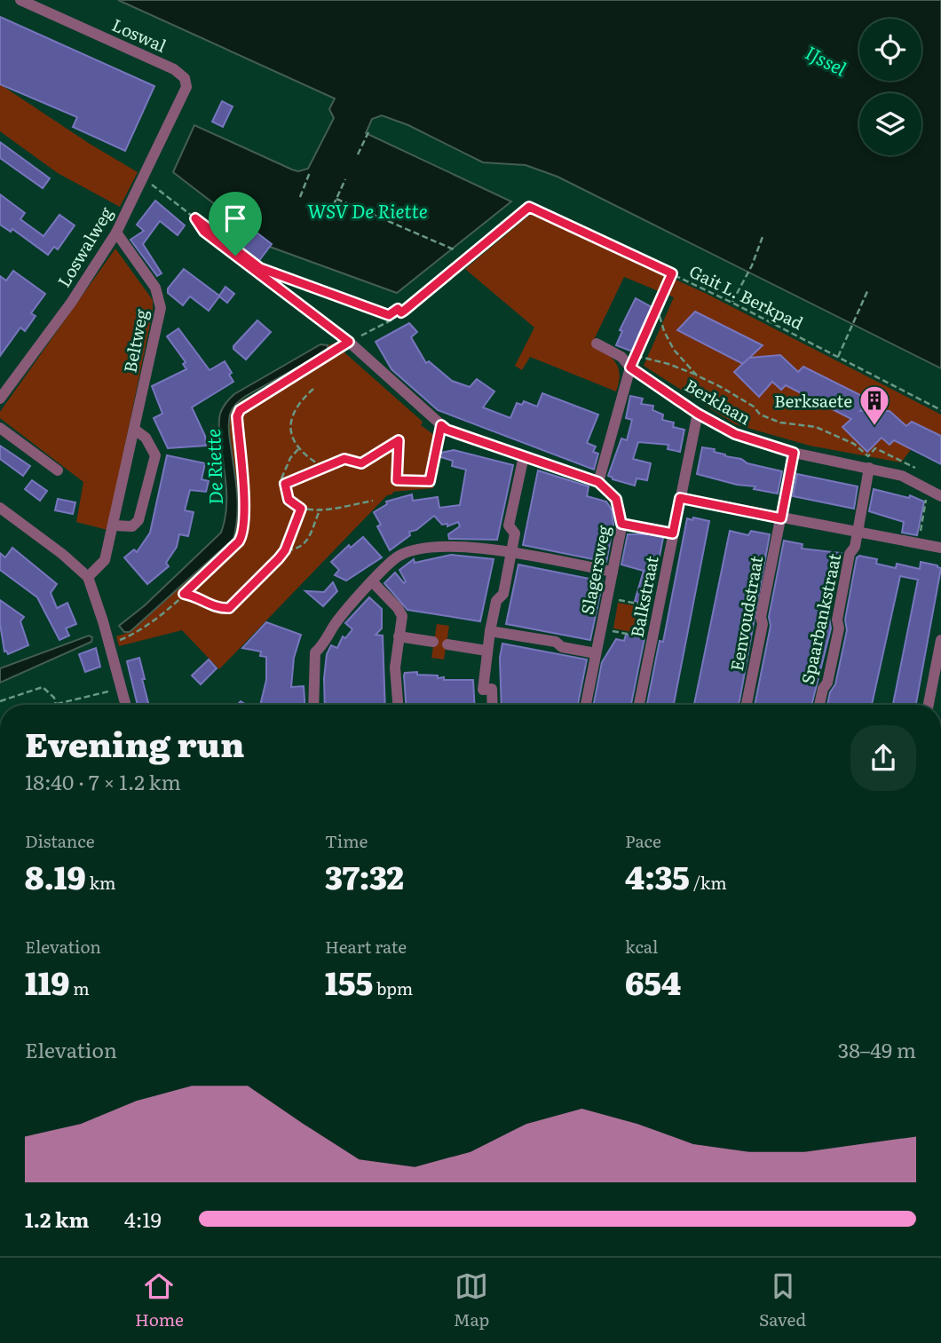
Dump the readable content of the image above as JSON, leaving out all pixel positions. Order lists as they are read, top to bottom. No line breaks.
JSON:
{"streets":{"street":["Loswal","Loswalweg","Beltweg","Berklaan","Slagersweg","Balkstraat","Eenvoudstraat","Spaarbankstraat"],"path":["Gait L. Berkpad"]},"crossings":[["Loswal","Loswalweg"],["Loswalweg","Beltweg"],["Berklaan","Balkstraat"]],"water":["IJssel","WSV De Riette","De Riette"],"places":{"building":["Berksaete"]},"page":{"heading":["Evening run","18:40 · 7 × 1.2 km"],"stats":[["Distance","8.19 km"],["Time","37:32"],["Pace","4:35 /km"],["Elevation","119 m"],["Heart rate","155 bpm"],["kcal","654"]],"chart":["Elevation","38–49 m"],"list":[{"name":"1.2 km","note":"4:19"}],"tabs":["Home","Map","Saved"]}}
